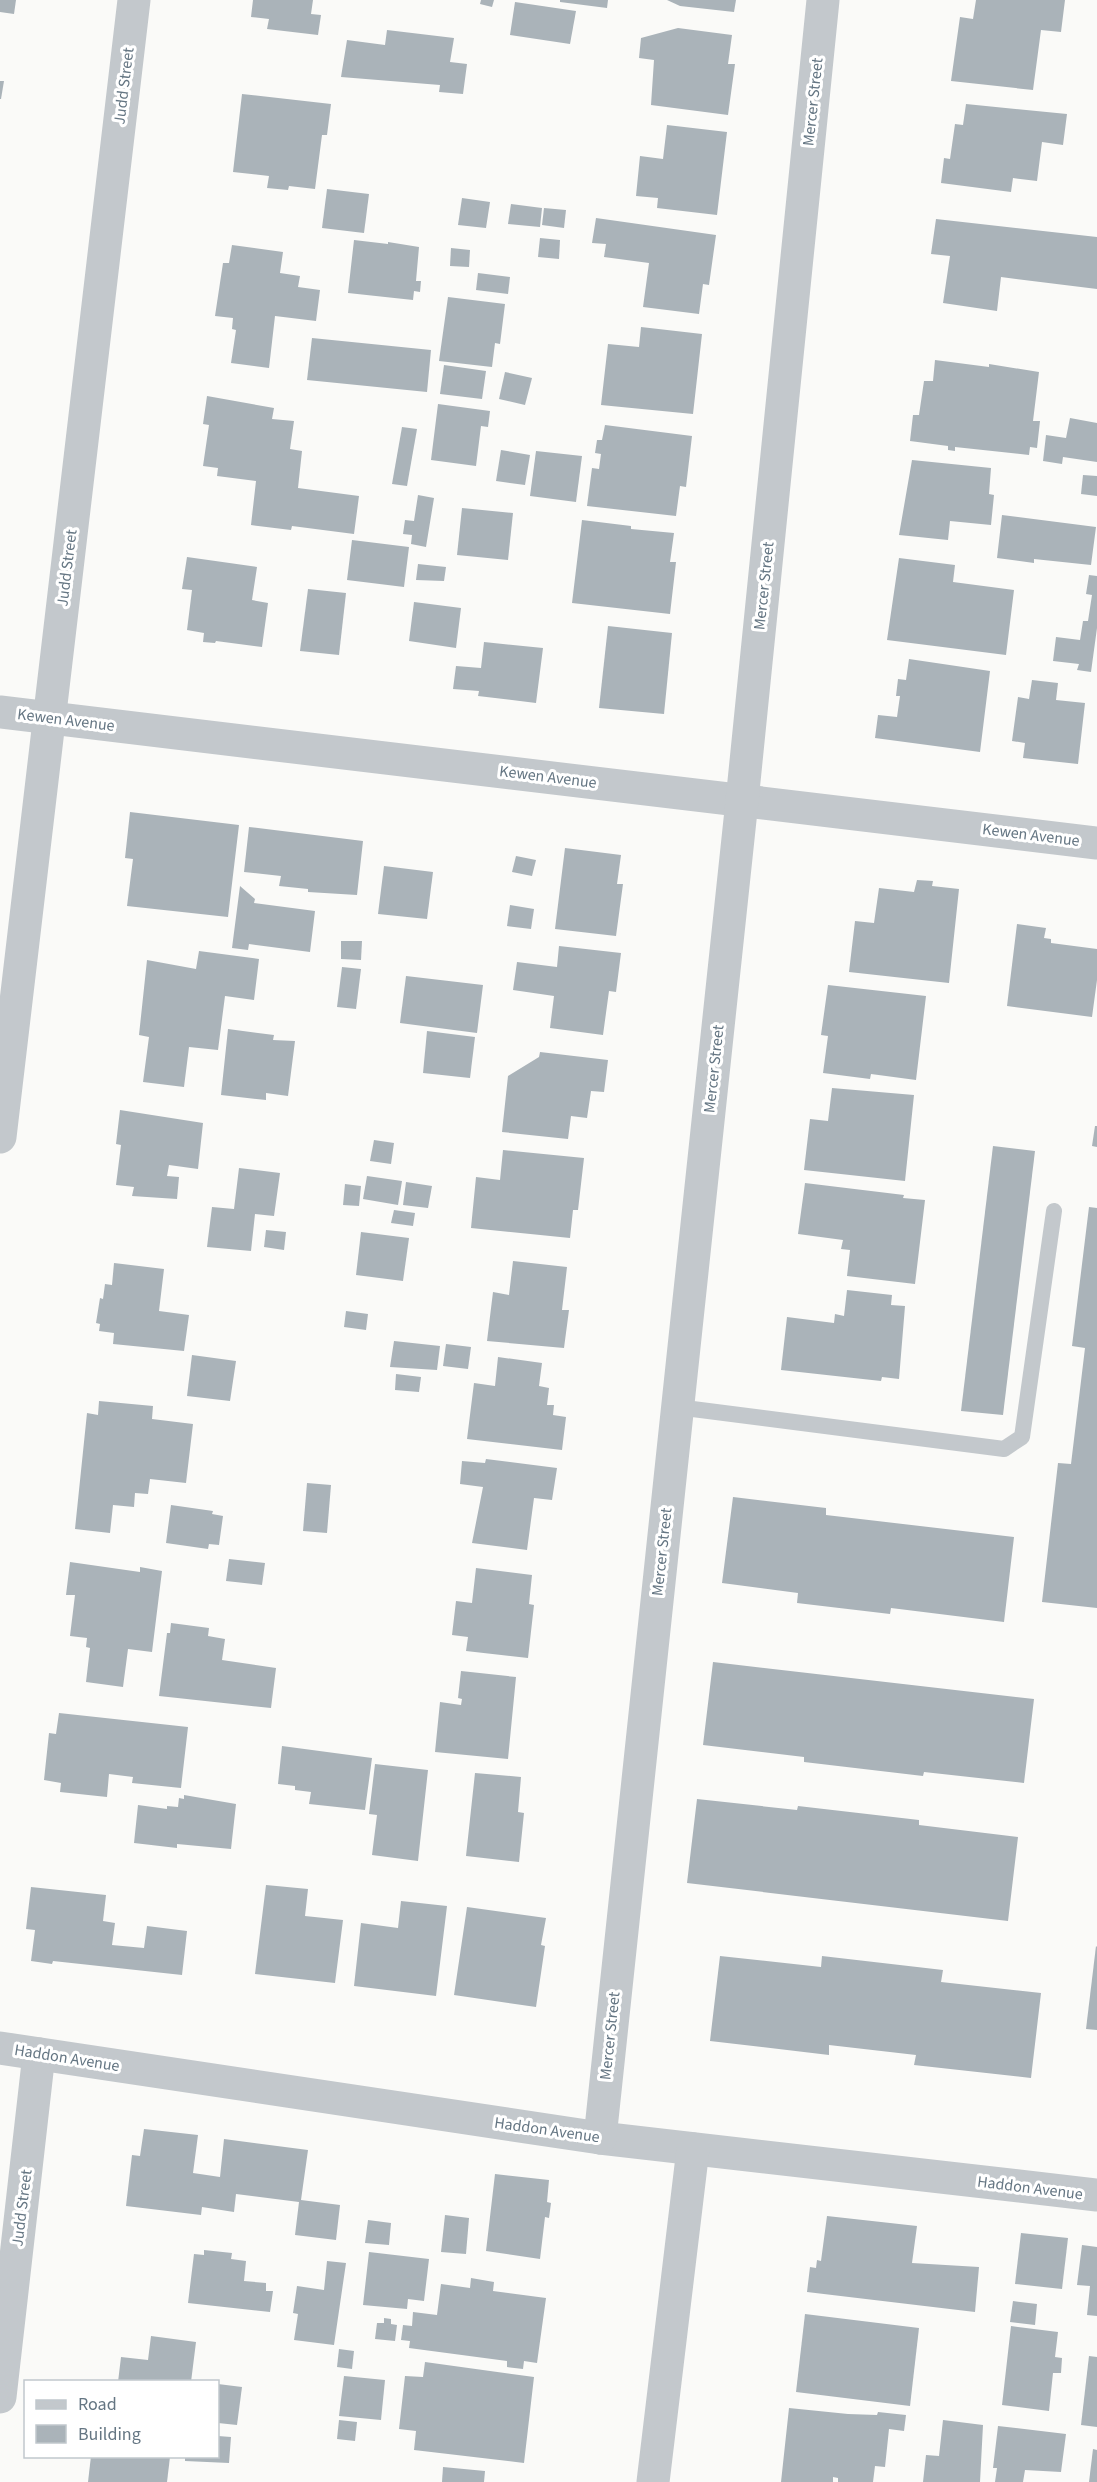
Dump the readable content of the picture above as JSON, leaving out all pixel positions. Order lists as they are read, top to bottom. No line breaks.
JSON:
{"streets":{"street":["Judd Street","Mercer Street","Kewen Avenue","Haddon Avenue"]},"crossings":[["Judd Street","Kewen Avenue"],["Judd Street","Haddon Avenue"],["Mercer Street","Kewen Avenue"],["Mercer Street","Haddon Avenue"]],"legend":["Road","Building"]}
